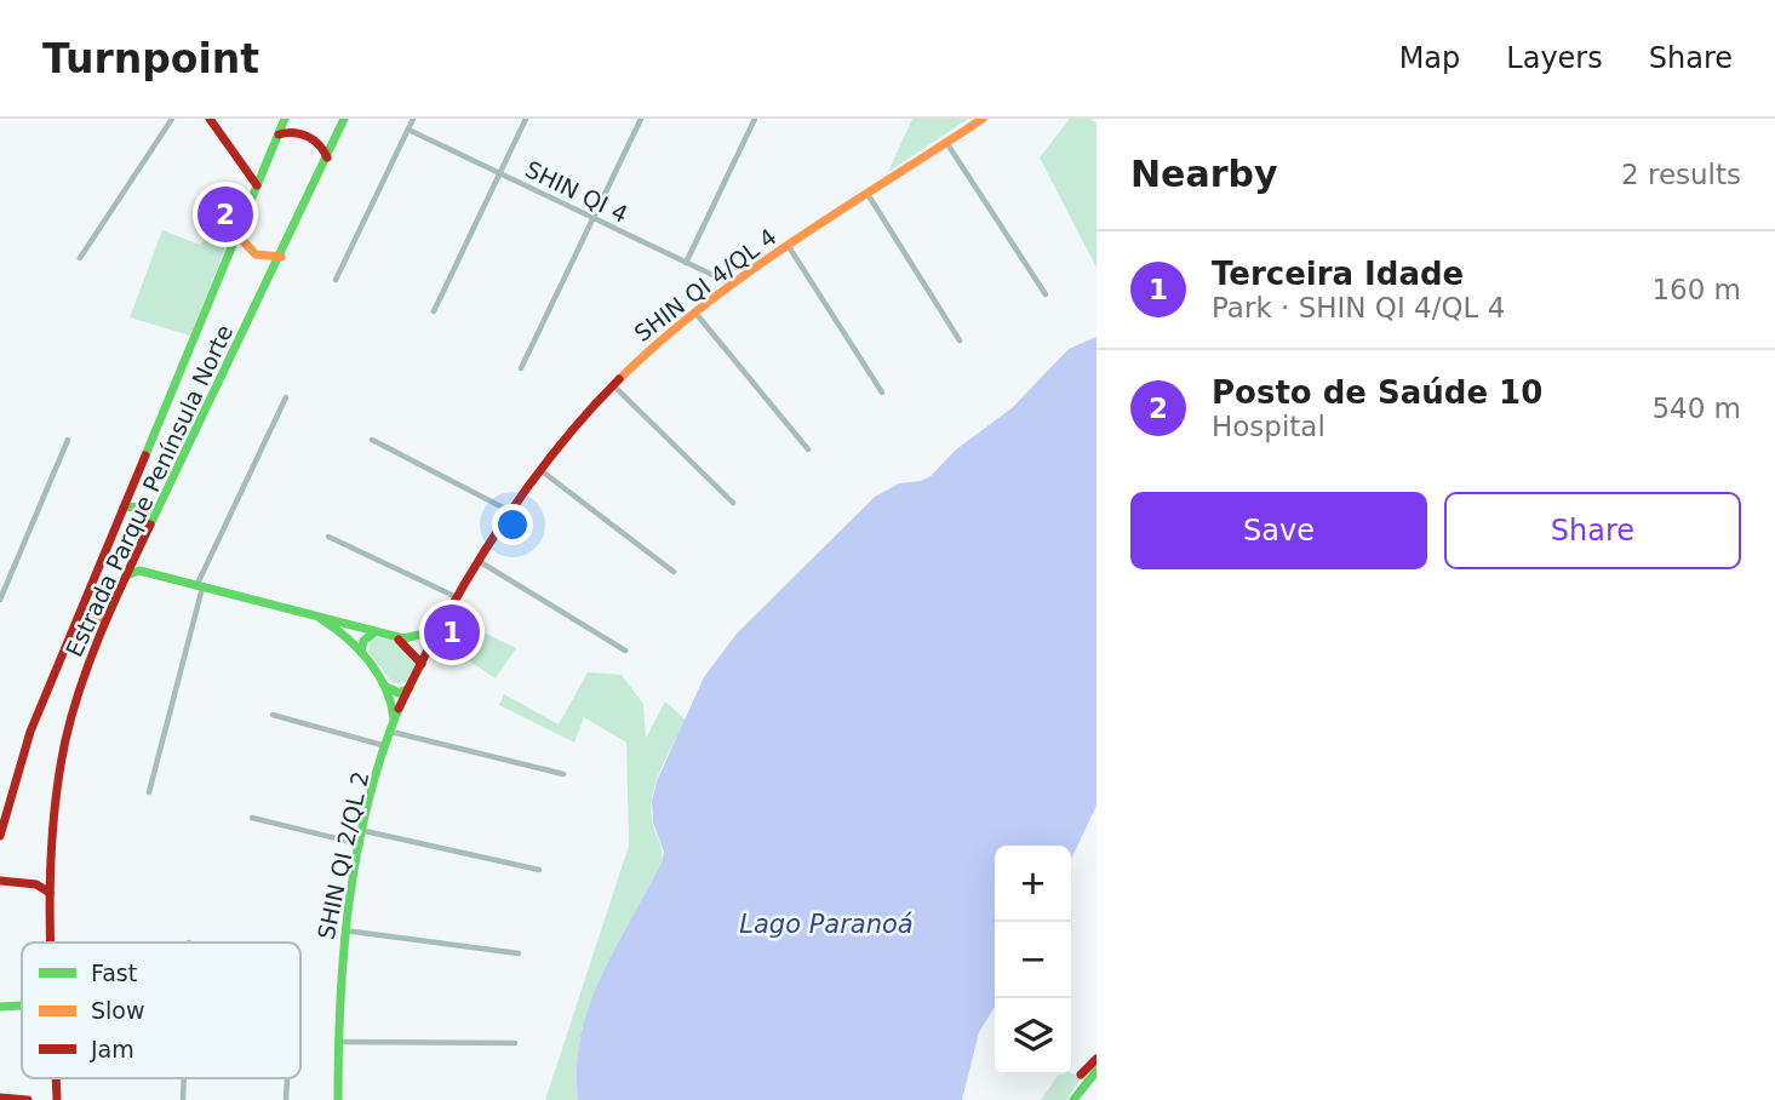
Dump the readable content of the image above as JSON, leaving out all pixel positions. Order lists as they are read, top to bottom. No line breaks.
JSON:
{"streets":{"main road":["SHIN QI 4/QL 4","Estrada Parque Península Norte","SHIN QI 2/QL 2"],"street":["SHIN QI 4"]},"crossings":[["SHIN QI 4","SHIN QI 4/QL 4"],["SHIN QI 4/QL 4","SHIN QI 2/QL 2"]],"water":["Lago Paranoá"],"legend":["Fast","Slow","Jam"],"page":{"header":"Turnpoint","nav":["Map","Layers","Share"],"heading":["Nearby","2 results"],"pins":["2","1"],"list":[{"mark":"1","name":"Terceira Idade","note":"Park · SHIN QI 4/QL 4","value":"160 m"},{"mark":"2","name":"Posto de Saúde 10","note":"Hospital","value":"540 m"}],"buttons":["Save","Share"],"map_buttons":["+","−"]}}
